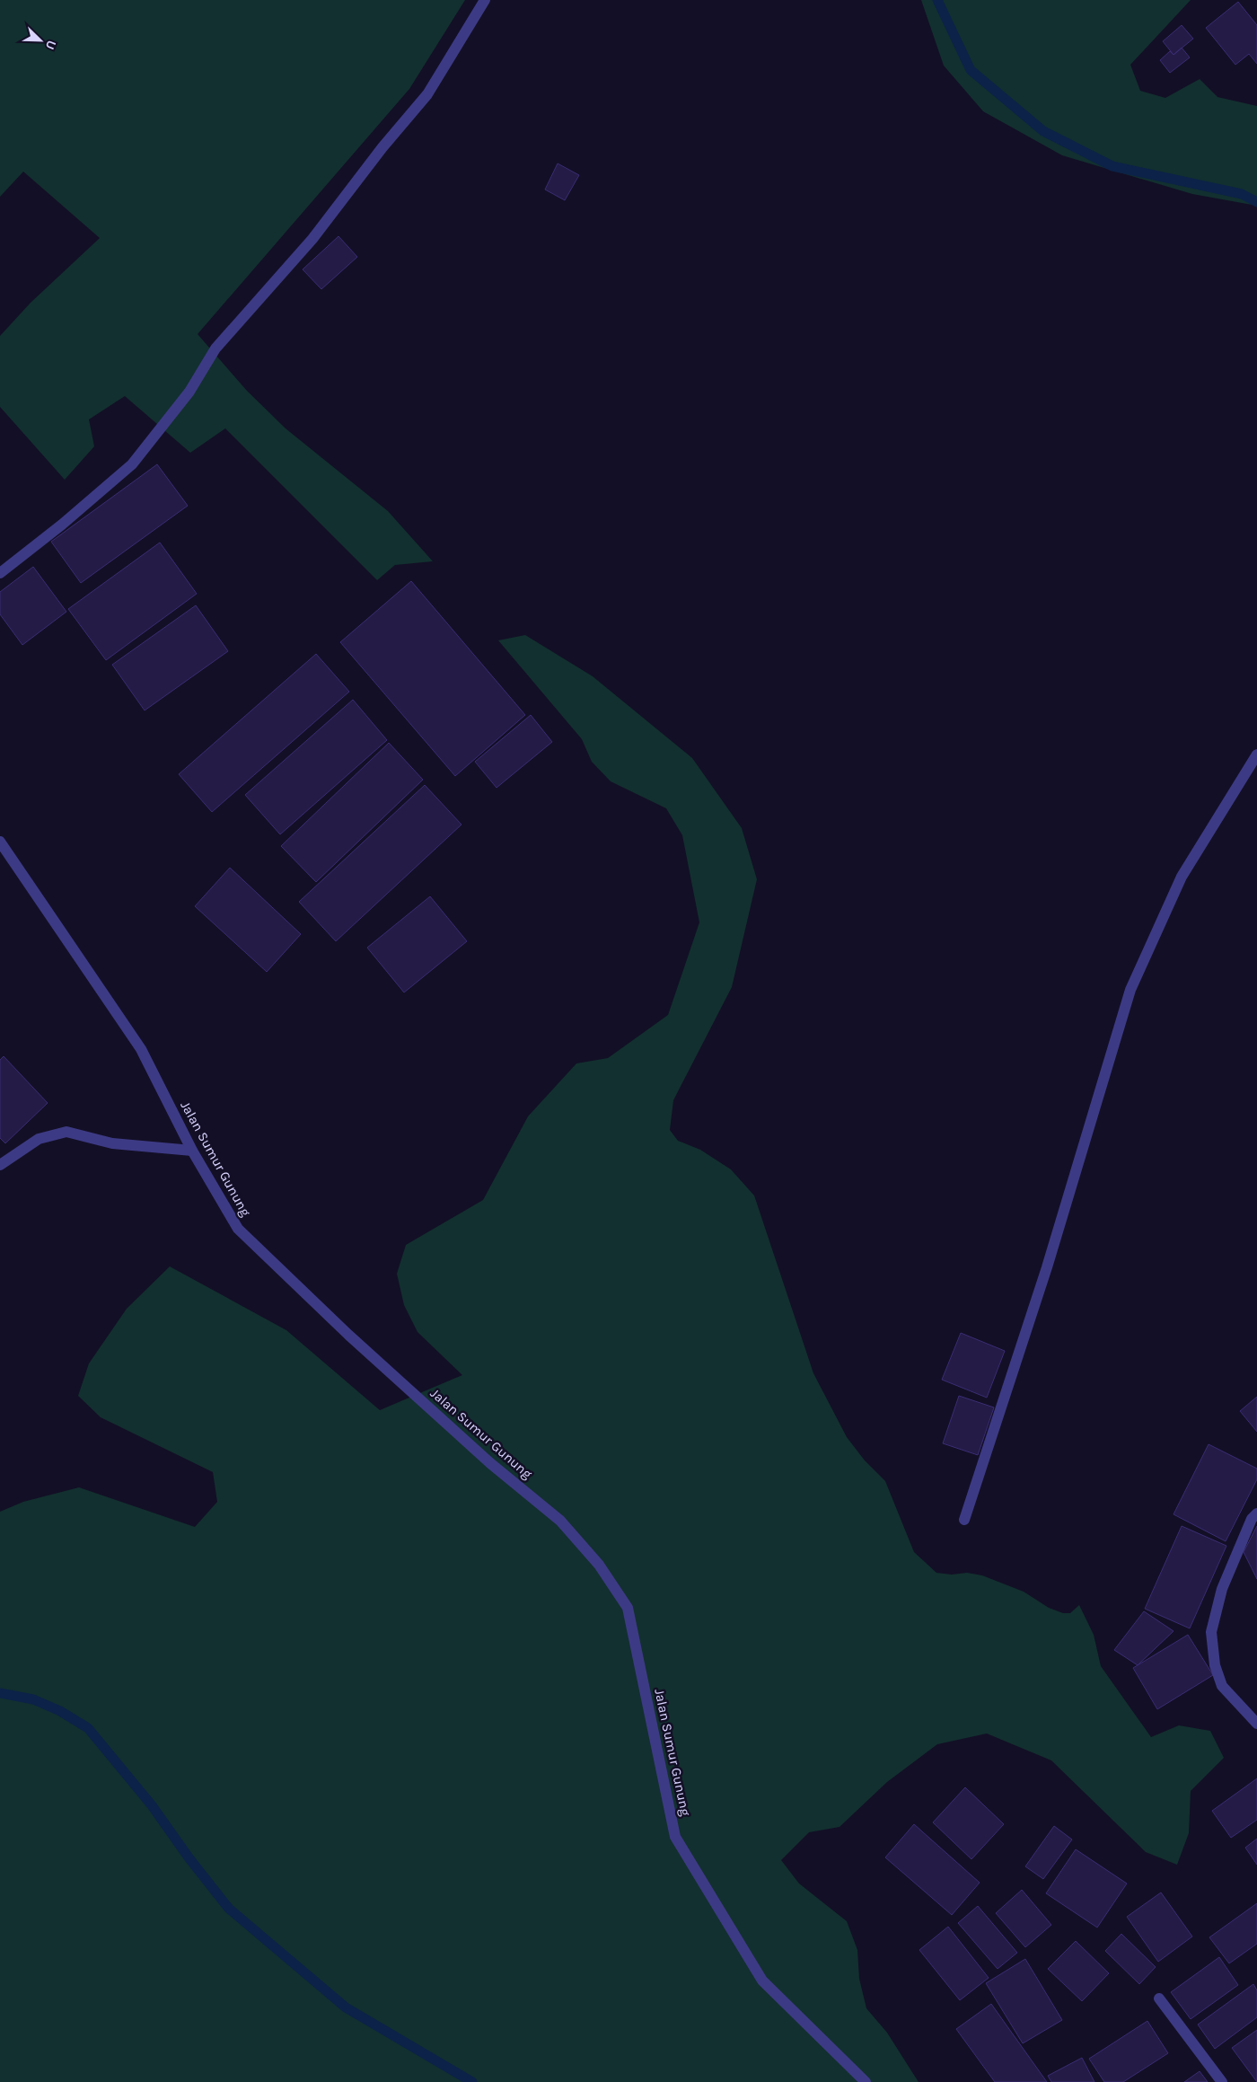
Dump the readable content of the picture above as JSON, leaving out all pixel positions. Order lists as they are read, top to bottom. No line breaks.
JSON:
{"streets":{"street":["Jalan Sumur Gunung"]},"north":"bottom right"}
